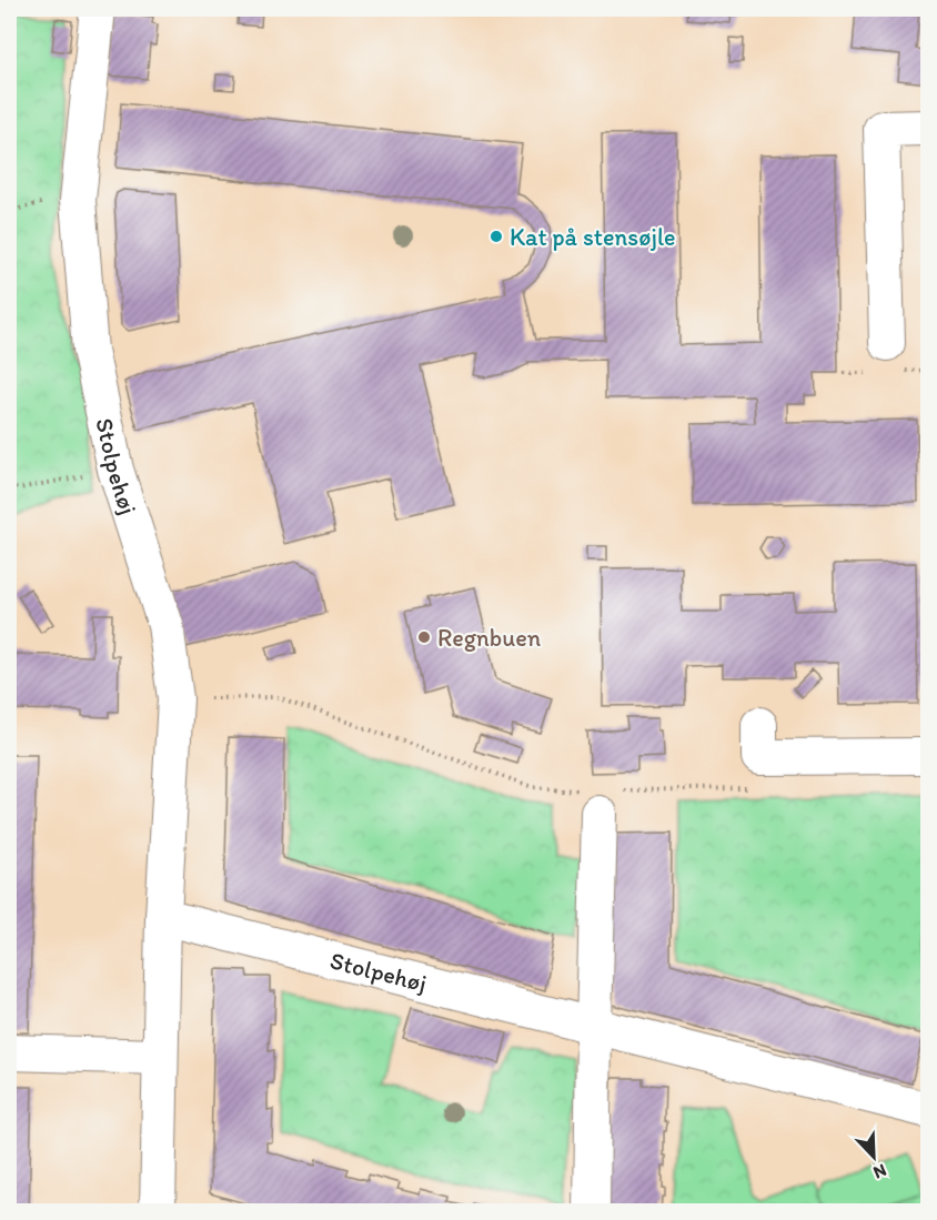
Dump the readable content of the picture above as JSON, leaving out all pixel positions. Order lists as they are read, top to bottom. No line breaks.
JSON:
{"streets":{"street":["Stolpehøj"]},"places":["Kat på stensøjle","Regnbuen"],"north":"bottom right"}
